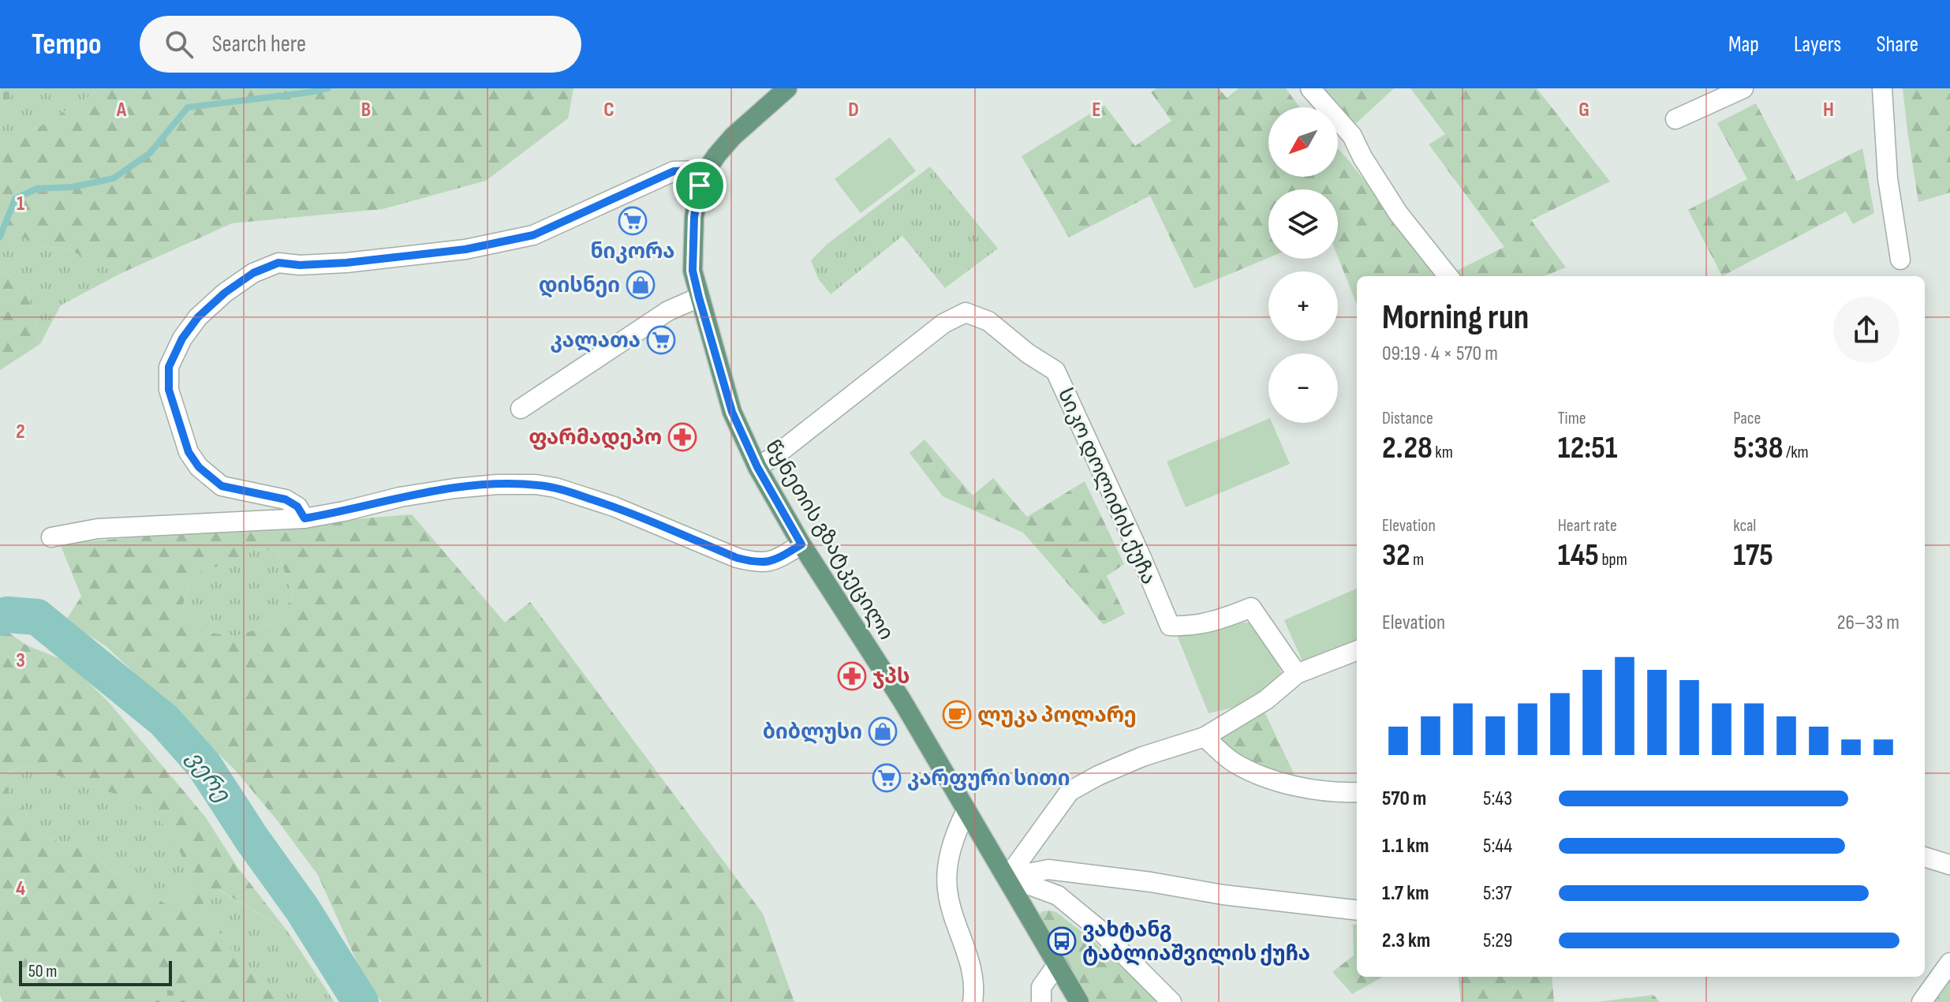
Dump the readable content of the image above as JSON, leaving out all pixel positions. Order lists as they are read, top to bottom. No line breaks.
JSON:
{"streets":{"main road":["წყნეთის გზატკეცილი"],"street":["სიკო დოლიძის ქუჩა"]},"crossings":[["სიკო დოლიძის ქუჩა","წყნეთის გზატკეცილი"]],"water":["ვერე"],"places":{"supermarket":["ნიკორა","კალათა","კარფური სითი"],"shop":["დისნეი","ბიბლუსი"],"pharmacy":["ფარმადეპო","ჯპს"],"cafe":["ლუკა პოლარე"],"bus stop":["ვახტანგ ტაბლიაშვილის ქუჩა"]},"scale_bar":"50 m","north":"bottom left","page":{"header":"Tempo","search":"Search here","nav":["Map","Layers","Share"],"map_buttons":["+","−"],"heading":["Morning run","09:19 · 4 × 570 m"],"stats":[["Distance","2.28 km"],["Time","12:51"],["Pace","5:38 /km"],["Elevation","32 m"],["Heart rate","145 bpm"],["kcal","175"]],"chart":["Elevation","26–33 m"],"list":[{"name":"570 m","note":"5:43"},{"name":"1.1 km","note":"5:44"},{"name":"1.7 km","note":"5:37"},{"name":"2.3 km","note":"5:29"}],"scale":"50 m"},"grid":{"columns":["A","B","C","D","E","G","H"],"rows":["1","2","3","4"]}}
